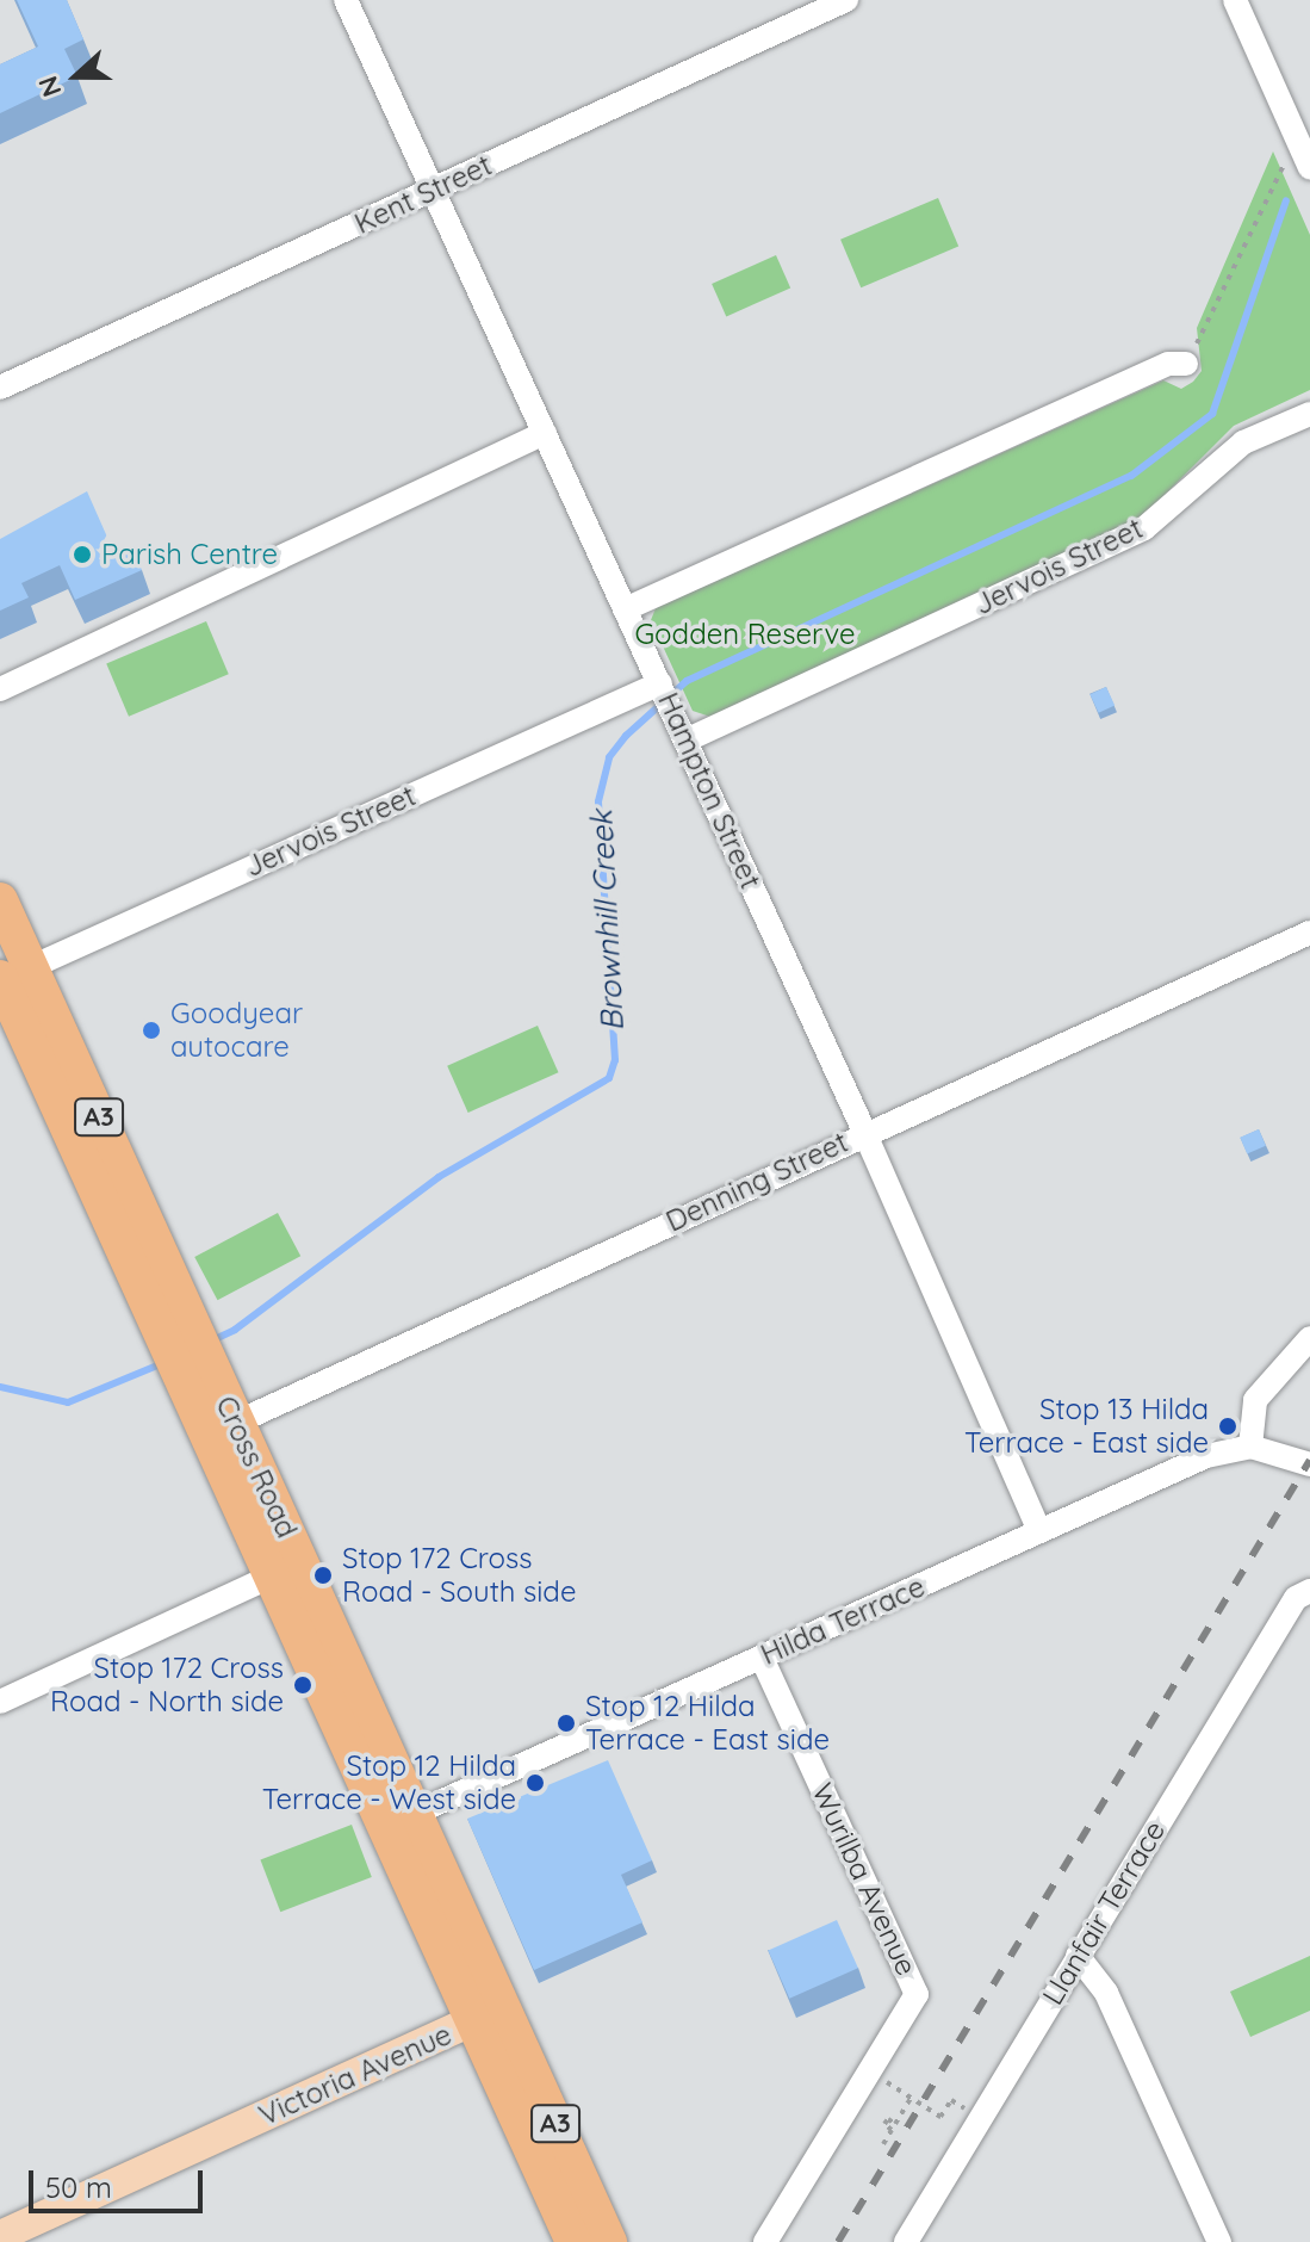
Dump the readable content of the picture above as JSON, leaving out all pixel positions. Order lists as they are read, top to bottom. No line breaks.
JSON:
{"streets":{"highway":["A3","Cross Road"],"main road":["Victoria Avenue"],"street":["Kent Street","Jervois Street","Hampton Street","Denning Street","Hilda Terrace","Wurilba Avenue","Llanfair Terrace"]},"crossings":[["Kent Street","Hampton Street"],["Jervois Street","Hampton Street"],["Jervois Street","Cross Road"],["Hampton Street","Denning Street"],["Hampton Street","Hilda Terrace"],["Denning Street","Cross Road"],["Cross Road","Hilda Terrace"],["Cross Road","Victoria Avenue"],["Hilda Terrace","Wurilba Avenue"]],"water":["Brownhill Creek"],"parks":["Godden Reserve"],"places":["Parish Centre","Goodyear autocare","Stop 13 Hilda Terrace - East side","Stop 172 Cross Road - South side","Stop 172 Cross Road - North side","Stop 12 Hilda Terrace - East side","Stop 12 Hilda Terrace - West side"],"scale_bar":"50 m","north":"left"}
